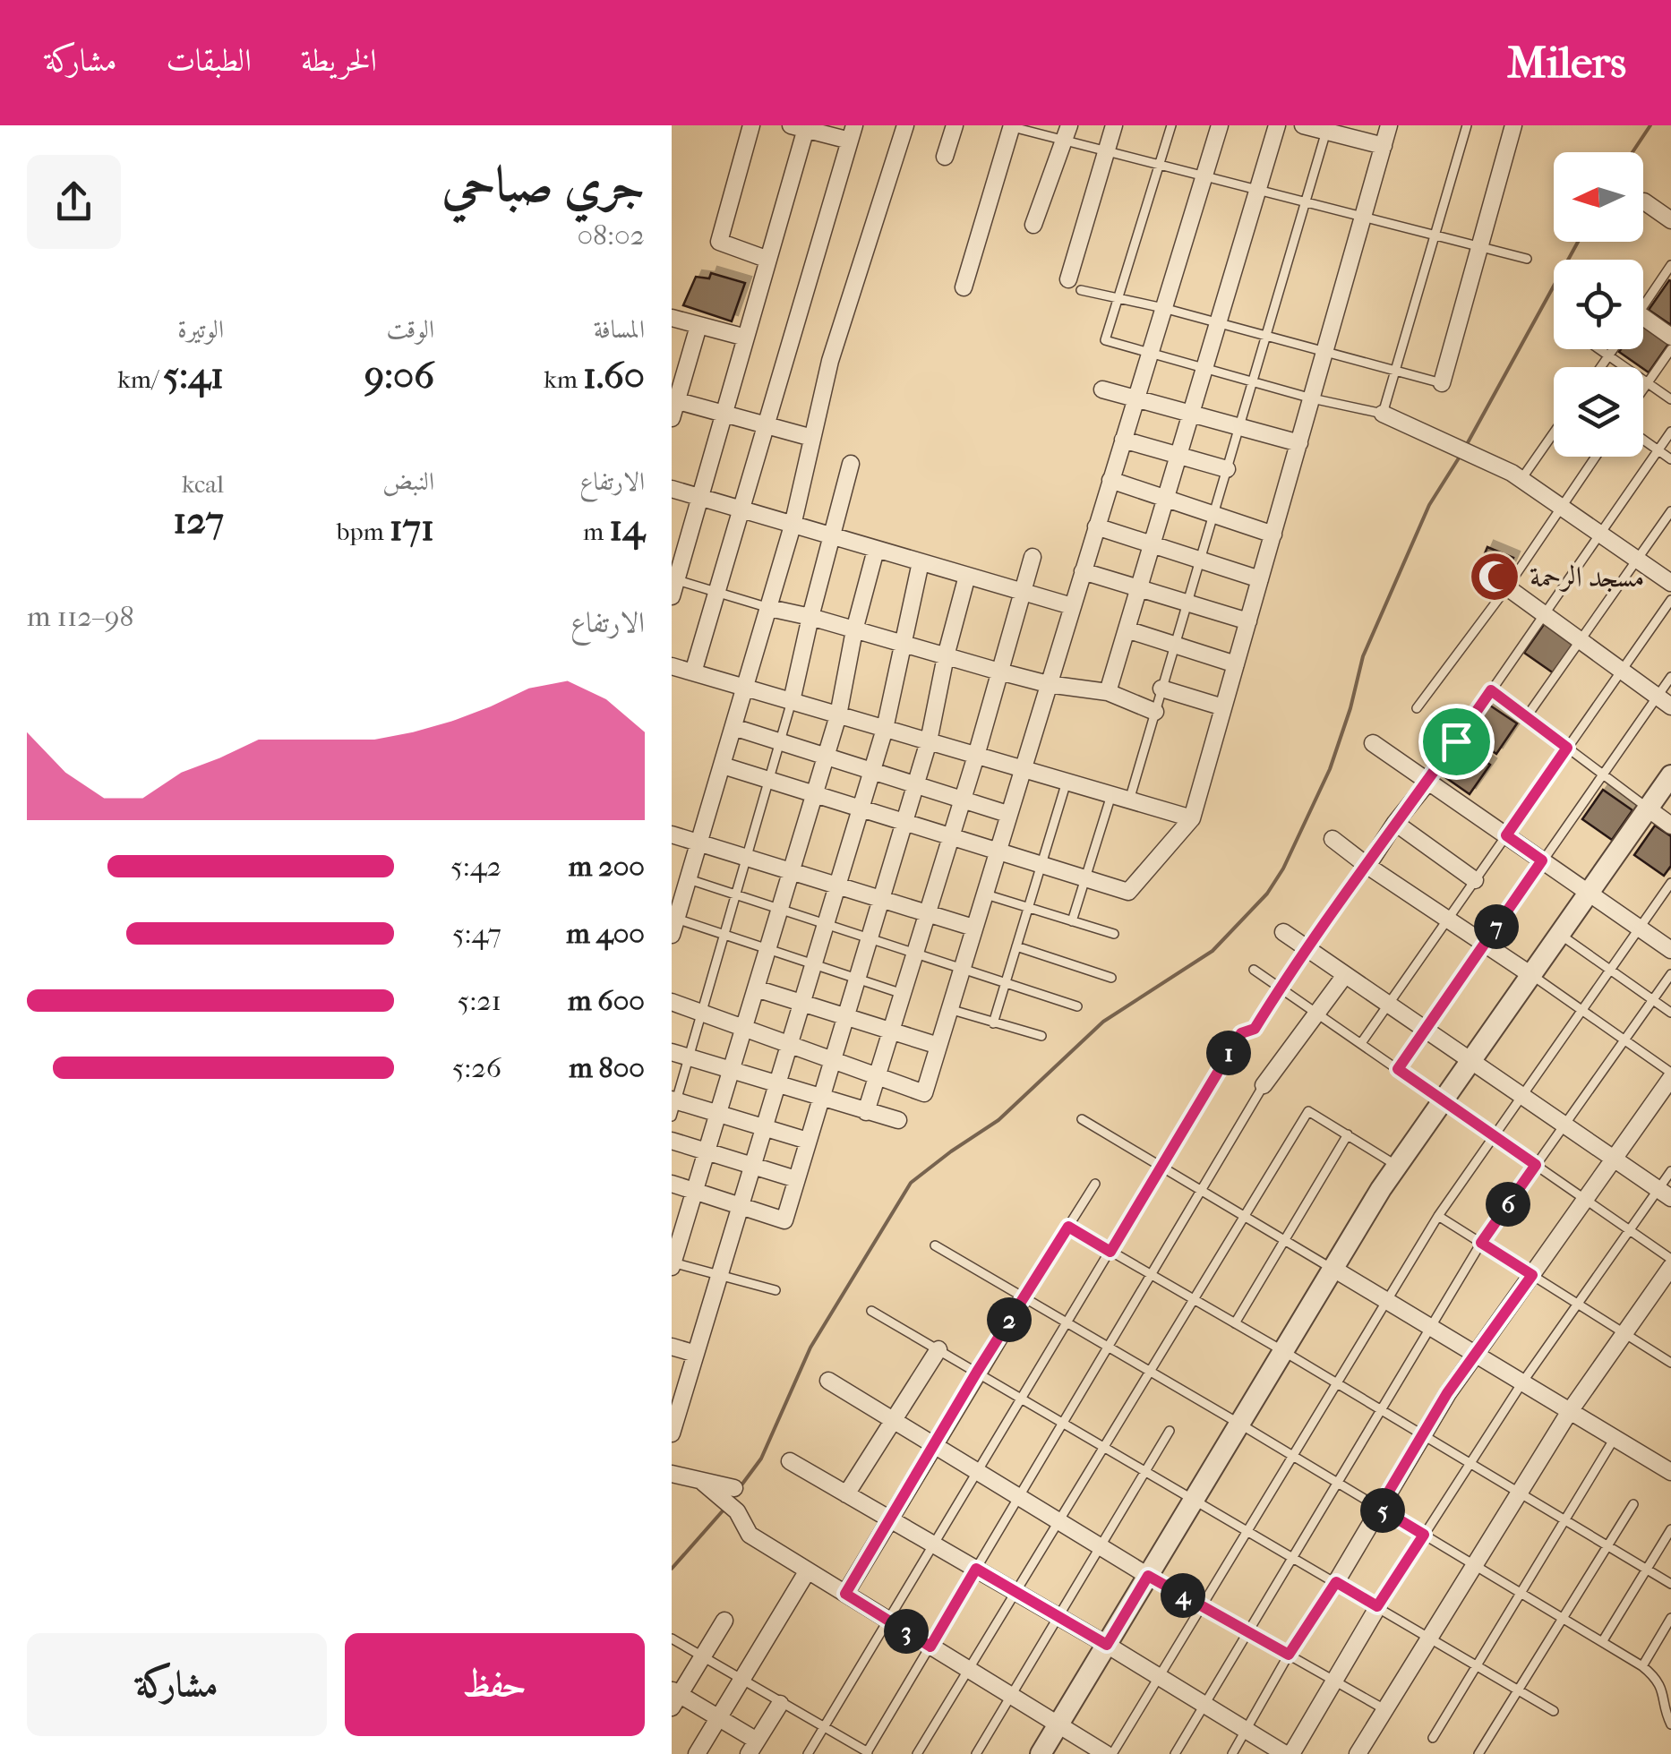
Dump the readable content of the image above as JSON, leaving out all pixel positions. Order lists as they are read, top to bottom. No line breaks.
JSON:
{"places":{"mosque":["مسجد الرحمة"]},"north":"left","page":{"header":"Milers","nav":["الخريطة","الطبقات","مشاركة"],"heading":["جري صباحي","08:02"],"stats":[["المسافة","1.60 km"],["الوقت","9:06"],["الوتيرة","5:41 /km"],["الارتفاع","14 m"],["النبض","171 bpm"],["kcal","127"]],"chart":["الارتفاع","98–112 m"],"list":[{"name":"200 m","note":"5:42"},{"name":"400 m","note":"5:47"},{"name":"600 m","note":"5:21"},{"name":"800 m","note":"5:26"}],"pins":["7","1","6","2","5","4","3"],"buttons":["حفظ","مشاركة"]}}
